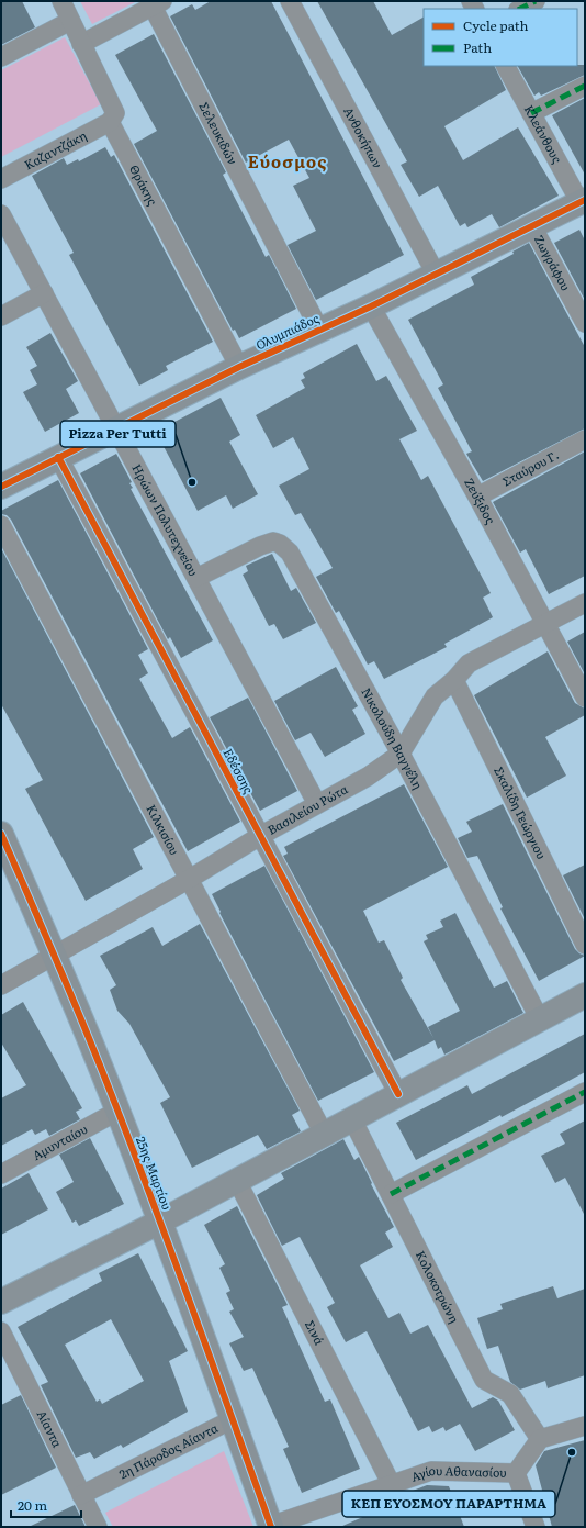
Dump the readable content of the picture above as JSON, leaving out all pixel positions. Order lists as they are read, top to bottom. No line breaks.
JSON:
{"streets":{"street":["Σελευκιδών","Κλεάνθους","Ανθοκήπων","Καζαντζάκη","Θράκης","Ζωγράφου","Ολυμπιάδος","Σταύρου Γ.","Ζεύξιδος","Ηρώων Πολυτεχνείου","Νικολούδη Βαγγέλη","Εδέσσης","Βασιλείου Ρώτα","Σκαλίδη Γεώργιου","Κιλκισίου","Αμυνταίου","25ης Μαρτίου","Κολοκοτρώνη","Σινά","Αίαντα","2η Πάροδος Αίαντα","Αγίου Αθανασίου"]},"crossings":[["Σελευκιδών","Ολυμπιάδος"],["Κλεάνθους","Ολυμπιάδος"],["Ανθοκήπων","Ολυμπιάδος"],["Καζαντζάκη","Θράκης"],["Θράκης","Ολυμπιάδος"],["Ζωγράφου","Ολυμπιάδος"],["Ολυμπιάδος","Ζεύξιδος"],["Ολυμπιάδος","Ηρώων Πολυτεχνείου"],["Ολυμπιάδος","Εδέσσης"],["Σταύρου Γ.","Ζεύξιδος"],["Ζεύξιδος","Βασιλείου Ρώτα"],["Ηρώων Πολυτεχνείου","Νικολούδη Βαγγέλη"],["Ηρώων Πολυτεχνείου","Βασιλείου Ρώτα"],["Νικολούδη Βαγγέλη","Βασιλείου Ρώτα"],["Εδέσσης","Βασιλείου Ρώτα"],["Βασιλείου Ρώτα","Σκαλίδη Γεώργιου"],["Βασιλείου Ρώτα","Κιλκισίου"],["Βασιλείου Ρώτα","25ης Μαρτίου"],["Αμυνταίου","25ης Μαρτίου"],["25ης Μαρτίου","2η Πάροδος Αίαντα"],["25ης Μαρτίου","Αγίου Αθανασίου"],["Κολοκοτρώνη","Αγίου Αθανασίου"],["Σινά","Αγίου Αθανασίου"],["Αίαντα","2η Πάροδος Αίαντα"]],"districts":["Εύοσμος"],"places":["Pizza Per Tutti","ΚΕΠ ΕΥΟΣΜΟΥ ΠΑΡΑΡΤΗΜΑ"],"legend":["Cycle path","Path"],"scale_bar":"20 m"}
